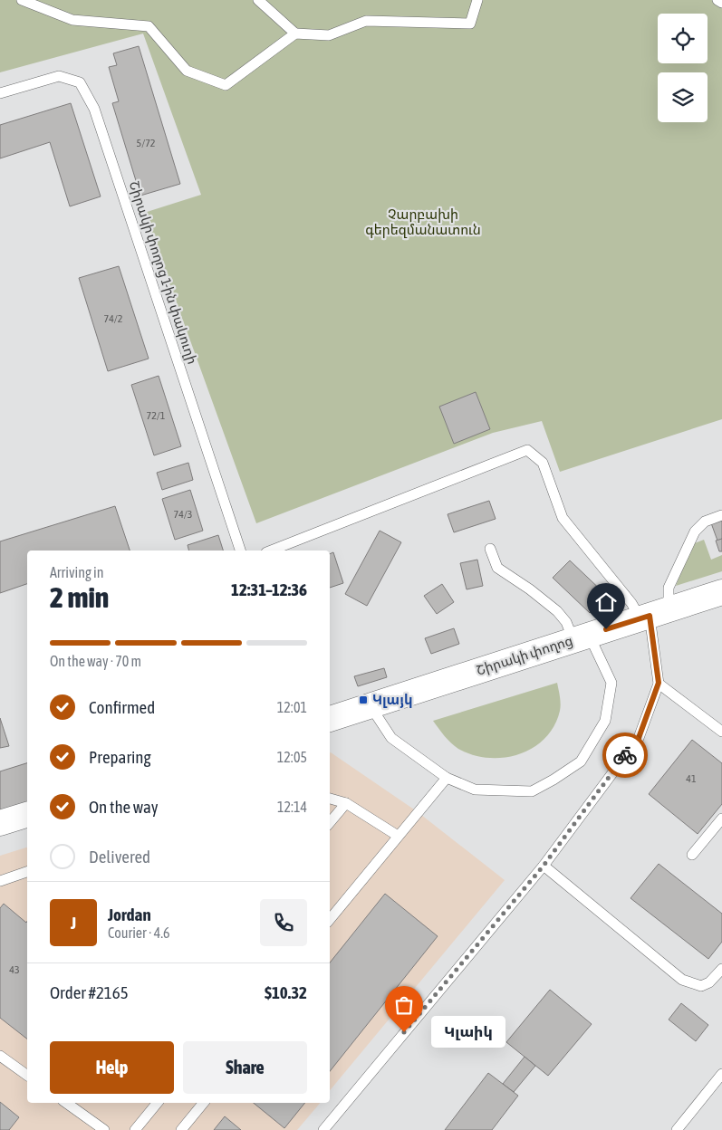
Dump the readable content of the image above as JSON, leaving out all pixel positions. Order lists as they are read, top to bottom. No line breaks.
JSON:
{"streets":{"main road":["Շիրակի փողոց"],"lane":["Շիրակի փողոց 1-ին փակուղի"]},"parks":["Չարբախի գերեզմանատուն"],"places":{"transit":["Կլայկ"],"other":["Կլաիկ"]},"house_numbers":["5/72","74/2","72/1","74/3","41","43"],"page":{"heading":["2 min","Arriving in","12:31–12:36"],"panel":["Jordan","Courier · 4.6","Order #2165","$10.32"],"bar":"On the way · 70 m","list":[["Confirmed","12:01"],["Preparing","12:05"],["On the way","12:14"],"Delivered"],"round":"J","bubble":"Կլաիկ","buttons":["Help","Share"]}}
